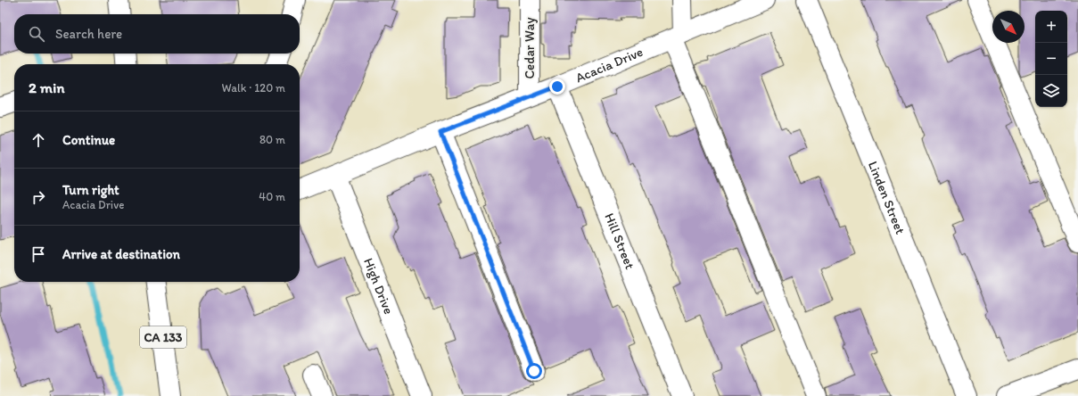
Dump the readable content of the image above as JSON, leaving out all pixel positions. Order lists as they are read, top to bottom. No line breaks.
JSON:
{"streets":{"street":["Cedar Way","Acacia Drive","Linden Street","Hill Street","High Drive","CA 133"]},"crossings":[["Cedar Way","Acacia Drive"],["Acacia Drive","Hill Street"],["Acacia Drive","High Drive"]],"north":"bottom right","page":{"map_buttons":["+","−"],"search":"Search here","heading":["2 min","Walk · 120 m"],"list":[["Continue","80 m"],["Turn right","Acacia Drive","40 m"],"Arrive at destination"]}}
